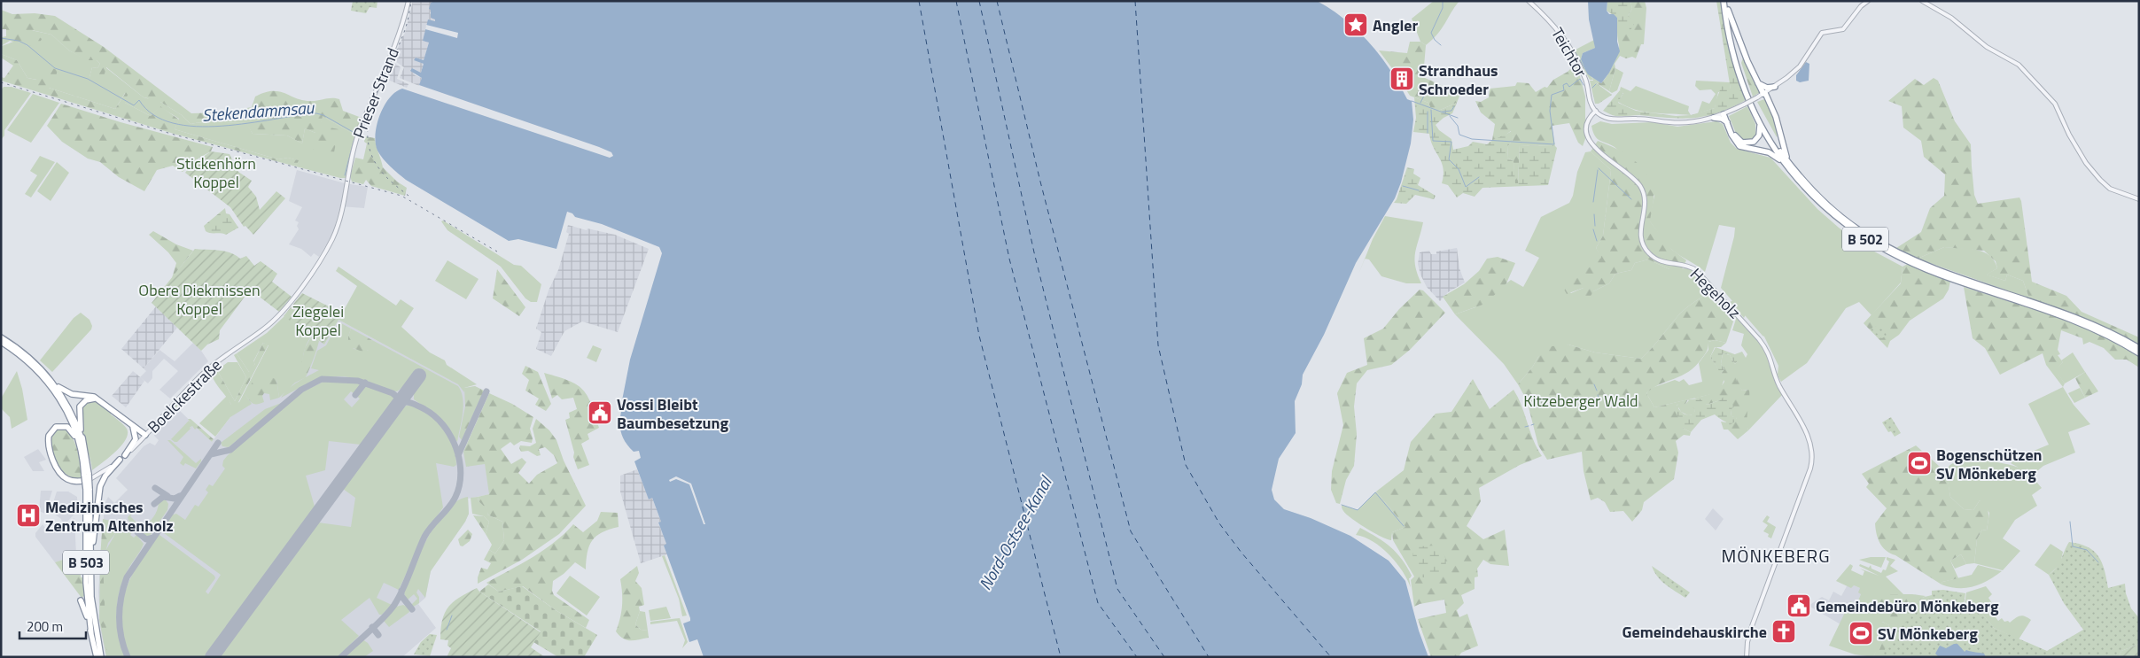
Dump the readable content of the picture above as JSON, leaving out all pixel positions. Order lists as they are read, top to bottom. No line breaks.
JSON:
{"streets":{"highway":["B 502","B 503"],"street":["Teichtor","Prieser Strand","Hegeholz","Boelckestraße"]},"crossings":[["Teichtor","Hegeholz"],["Prieser Strand","Boelckestraße"],["Boelckestraße","B 503"]],"districts":["MÖNKEBERG"],"water":["Stekendammsau","Nord-Ostsee-Kanal"],"parks":["Stickenhörn Koppel","Obere Diekmissen Koppel","Ziegelei Koppel","Kitzeberger Wald"],"places":{"place":["Angler"],"building":["Strandhaus Schroeder"],"public building":["Vossi Bleibt Baumbesetzung","Gemeindebüro Mönkeberg"],"sports":["Bogenschützen SV Mönkeberg","SV Mönkeberg"],"hospital":["Medizinisches Zentrum Altenholz"],"church":["Gemeindehauskirche"]},"scale_bar":"200 m"}
